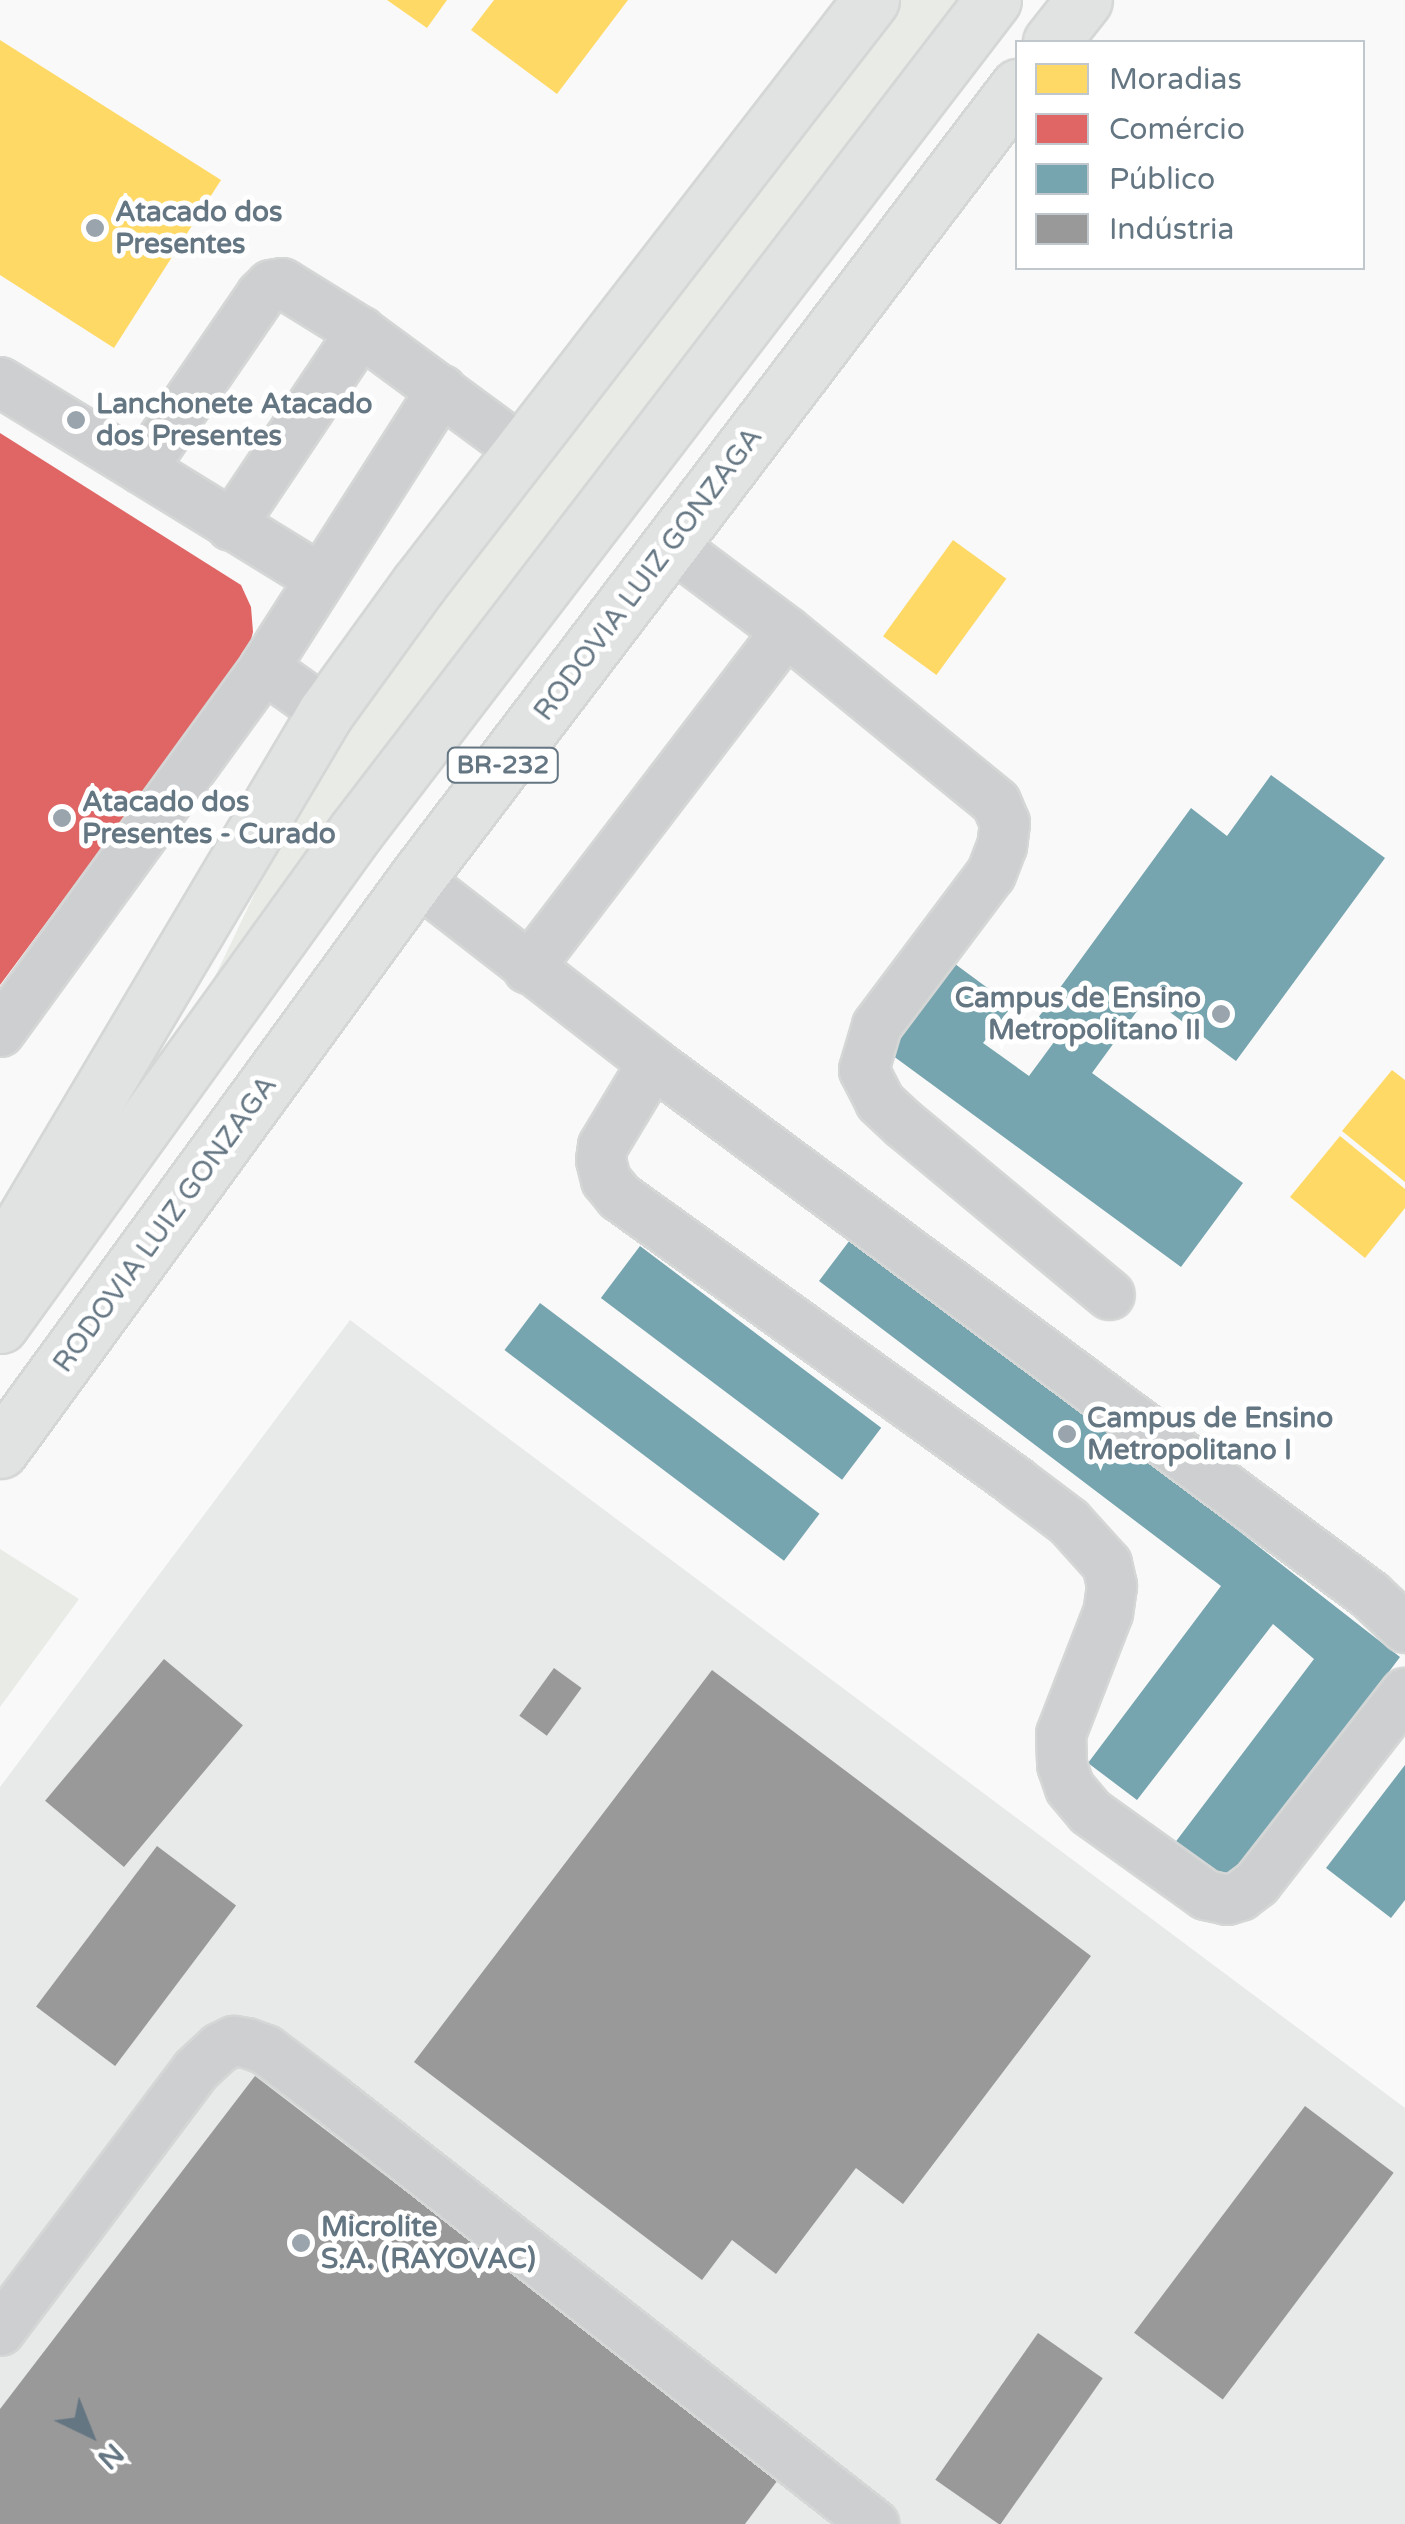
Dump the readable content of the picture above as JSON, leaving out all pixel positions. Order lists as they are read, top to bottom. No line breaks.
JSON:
{"streets":{"highway":["RODOVIA LUIZ GONZAGA","BR-232"]},"places":["Atacado dos Presentes","Lanchonete Atacado dos Presentes","Atacado dos Presentes - Curado","Campus de Ensino Metropolitano II","Campus de Ensino Metropolitano I","Microlite S.A. (RAYOVAC)"],"legend":["Moradias","Comércio","Público","Indústria"],"north":"bottom right"}
